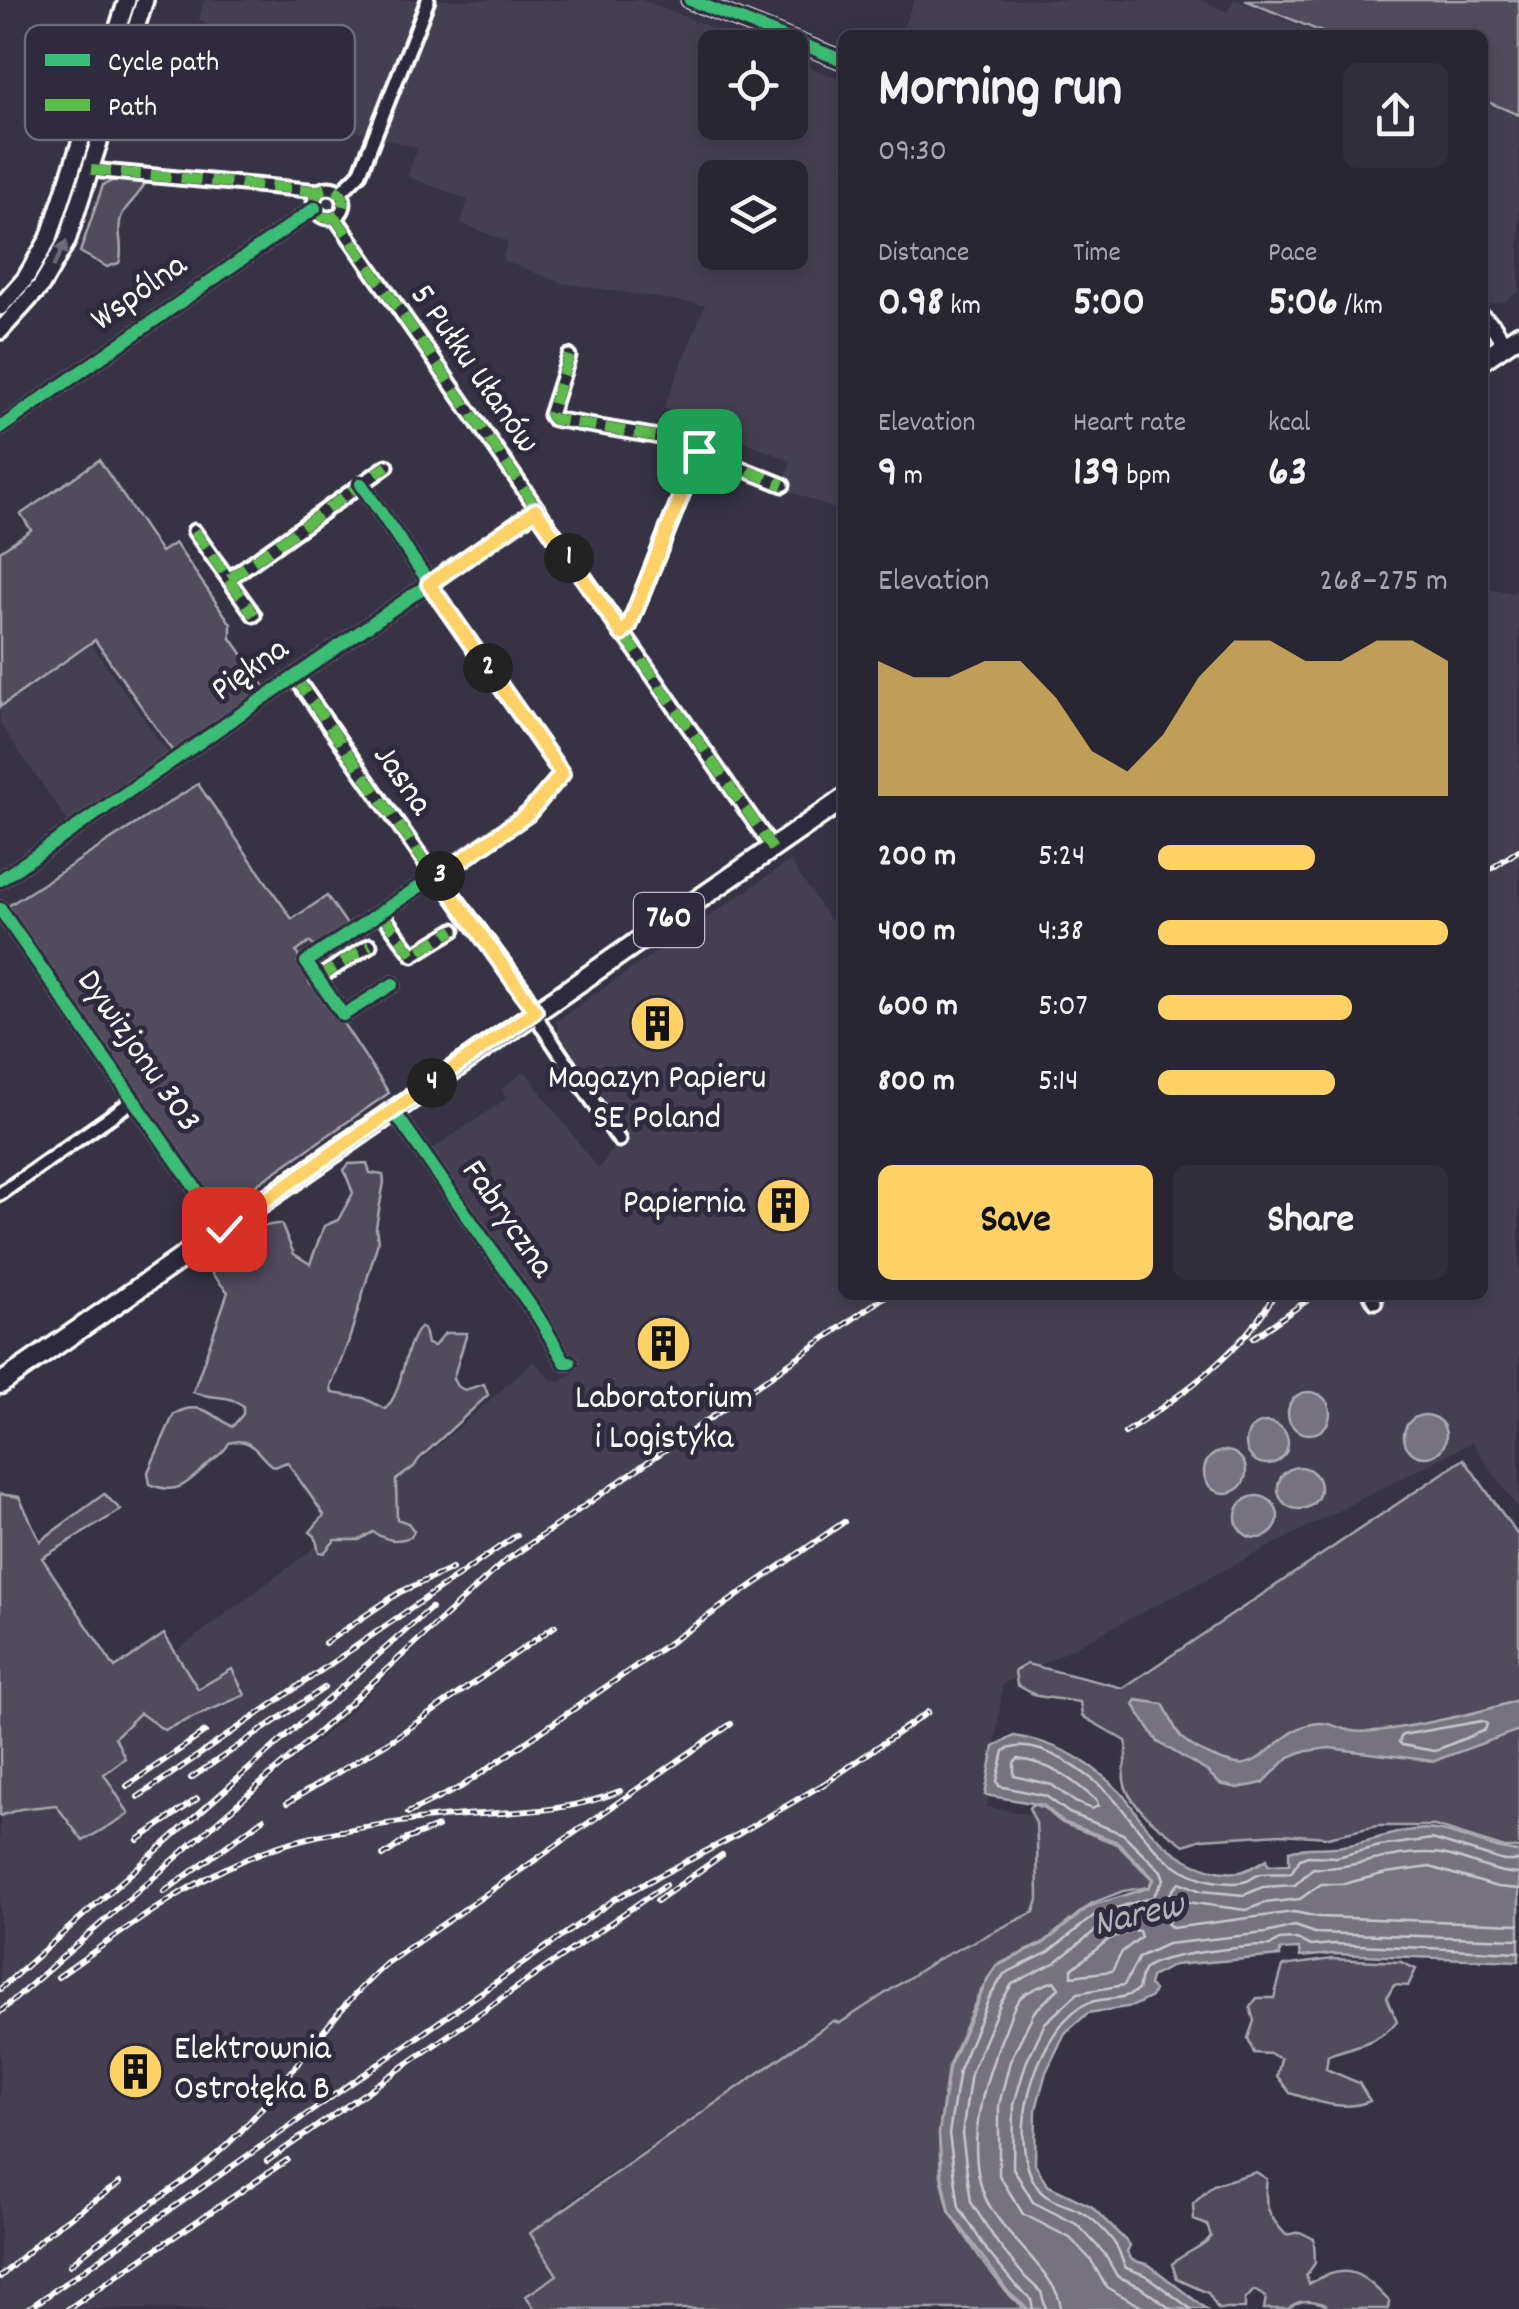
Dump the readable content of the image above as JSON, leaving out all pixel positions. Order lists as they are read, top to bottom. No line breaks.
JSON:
{"streets":{"main road":["760"],"street":["Wspólna","5 Pułku Ułanów","Piękna","Jasna","Dywizjonu 303","Fabryczna"]},"crossings":[["Wspólna","5 Pułku Ułanów"],["5 Pułku Ułanów","Piękna"],["5 Pułku Ułanów","760"],["Piękna","Jasna"],["Jasna","760"],["760","Dywizjonu 303"],["760","Fabryczna"]],"water":["Narew"],"places":{"building":["Magazyn Papieru SE Poland","Papiernia","Laboratorium i Logistyka","Elektrownia Ostrołęka B"]},"legend":["Cycle path","Path"],"page":{"heading":["Morning run","09:30"],"stats":[["Distance","0.98 km"],["Time","5:00"],["Pace","5:06 /km"],["Elevation","9 m"],["Heart rate","139 bpm"],["kcal","63"]],"pins":["1","2","3","4"],"chart":["Elevation","268–275 m"],"list":[{"name":"200 m","note":"5:24"},{"name":"400 m","note":"4:38"},{"name":"600 m","note":"5:07"},{"name":"800 m","note":"5:14"}],"buttons":["Save","Share"]}}
